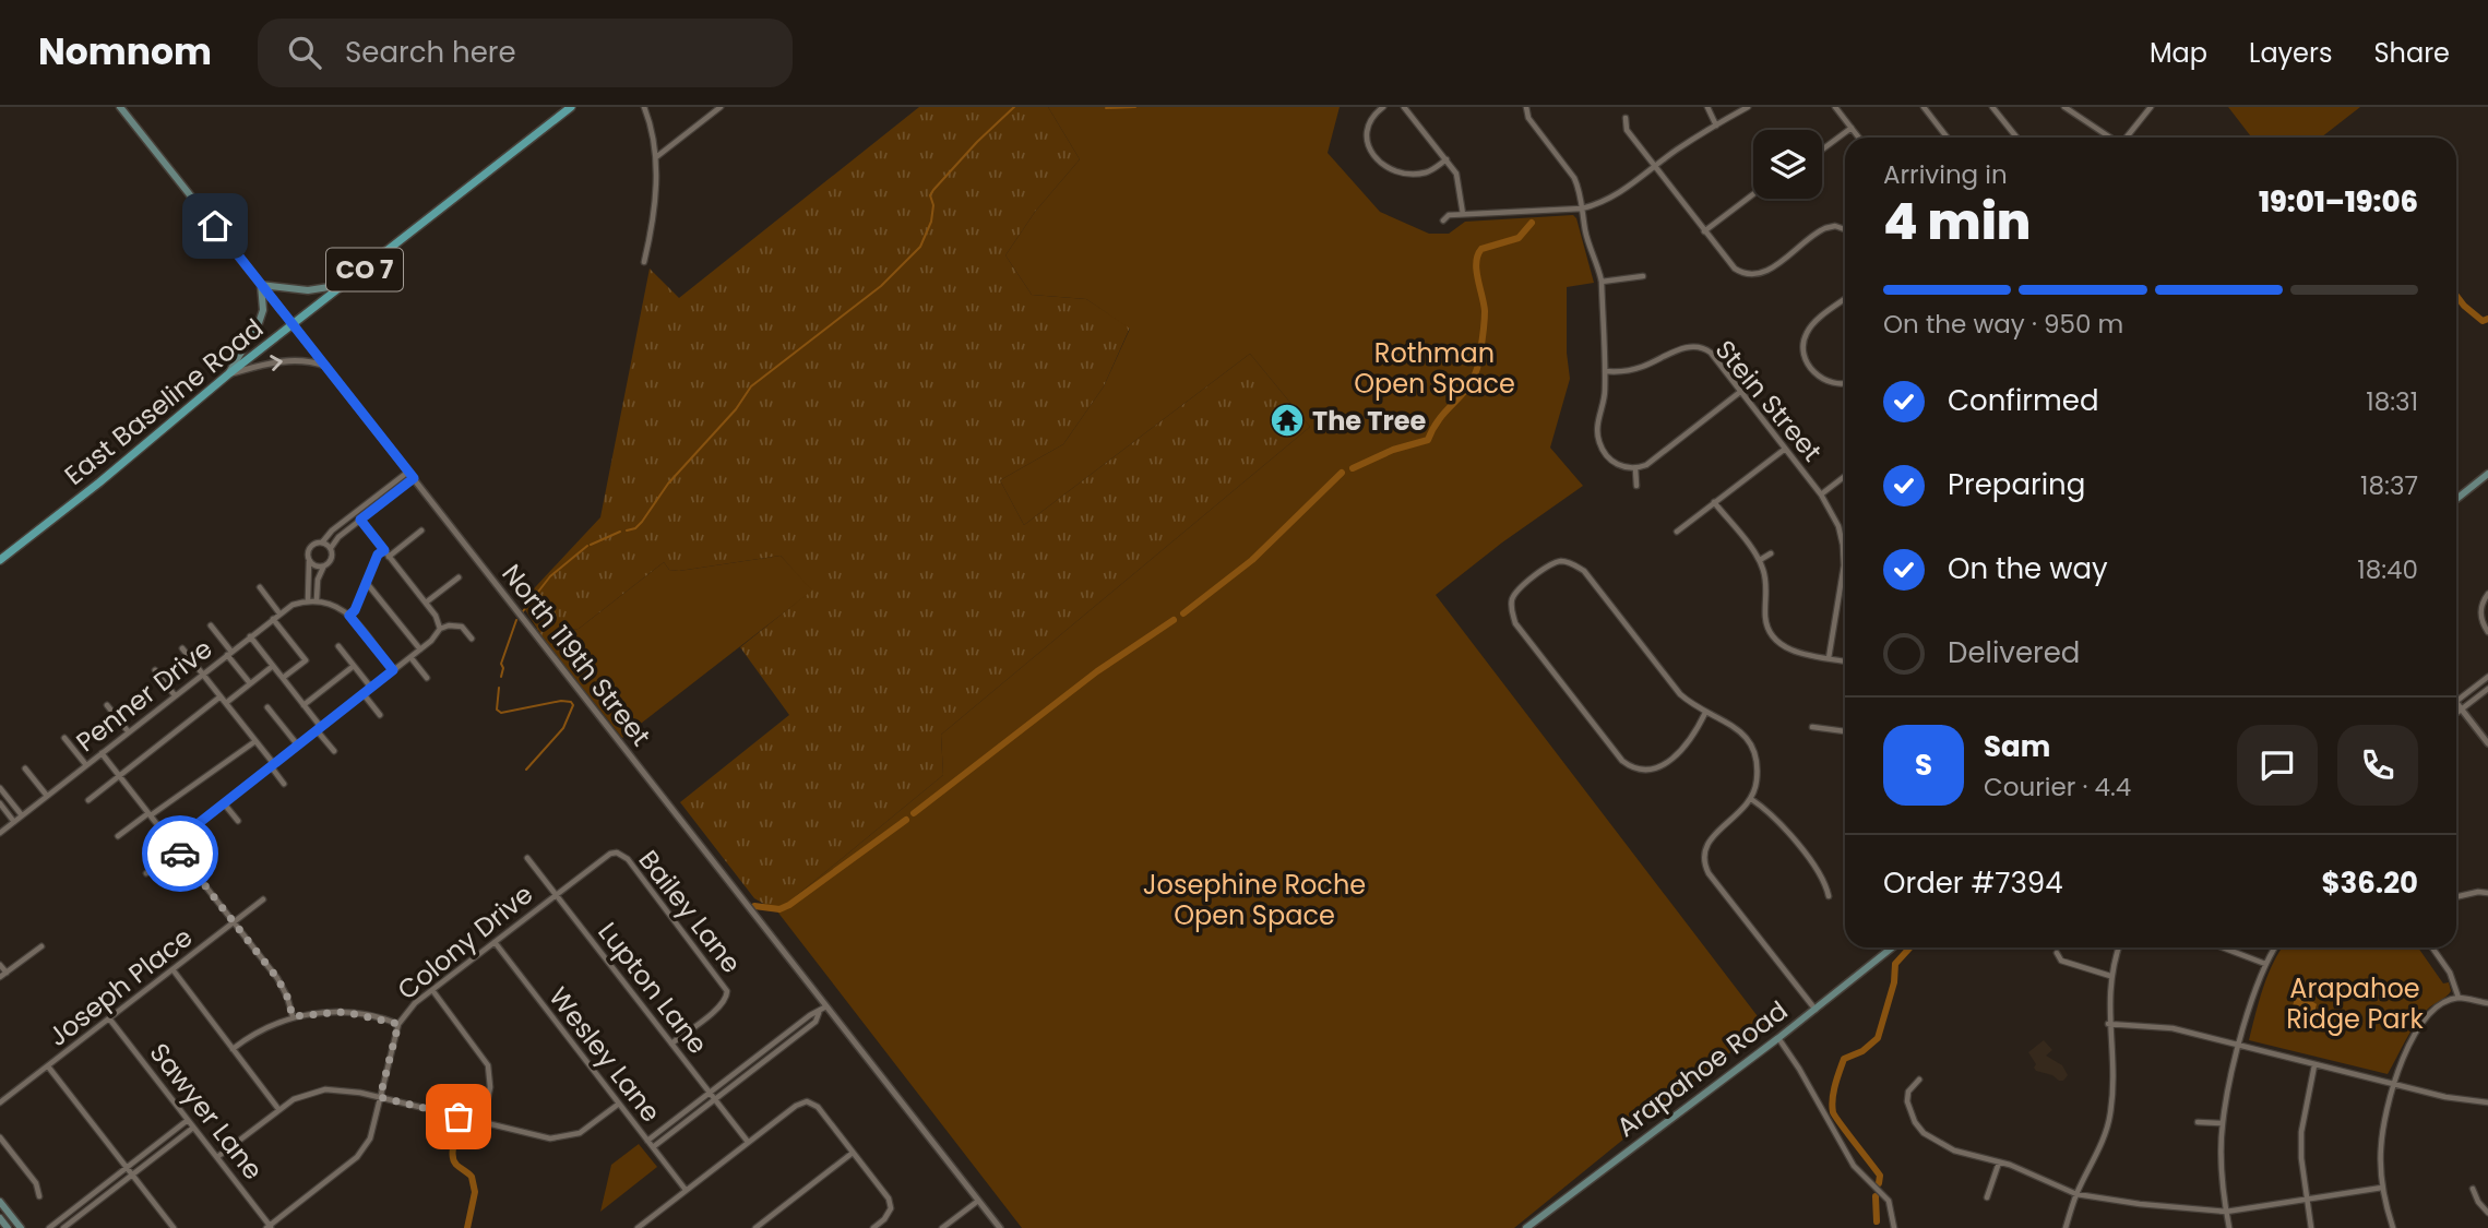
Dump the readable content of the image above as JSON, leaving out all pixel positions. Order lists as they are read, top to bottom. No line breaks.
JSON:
{"streets":{"main road":["CO 7","East Baseline Road","North 119th Street","Arapahoe Road"],"street":["Stein Street","Penner Drive","Bailey Lane","Colony Drive","Joseph Place","Lupton Lane","Wesley Lane","Sawyer Lane"]},"crossings":[["East Baseline Road","North 119th Street"],["Bailey Lane","Colony Drive"],["Bailey Lane","Lupton Lane"],["Colony Drive","Lupton Lane"],["Colony Drive","Wesley Lane"],["Colony Drive","Sawyer Lane"],["Joseph Place","Sawyer Lane"]],"parks":["Rothman Open Space","Josephine Roche Open Space","Arapahoe Ridge Park"],"places":{"temple":["The Tree"]},"page":{"header":"Nomnom","search":"Search here","nav":["Map","Layers","Share"],"heading":["4 min","Arriving in","19:01–19:06"],"panel":["Sam","Courier · 4.4","Order #7394","$36.20"],"bar":"On the way · 950 m","list":[["Confirmed","18:31"],["Preparing","18:37"],["On the way","18:40"],"Delivered"],"round":"S"}}
